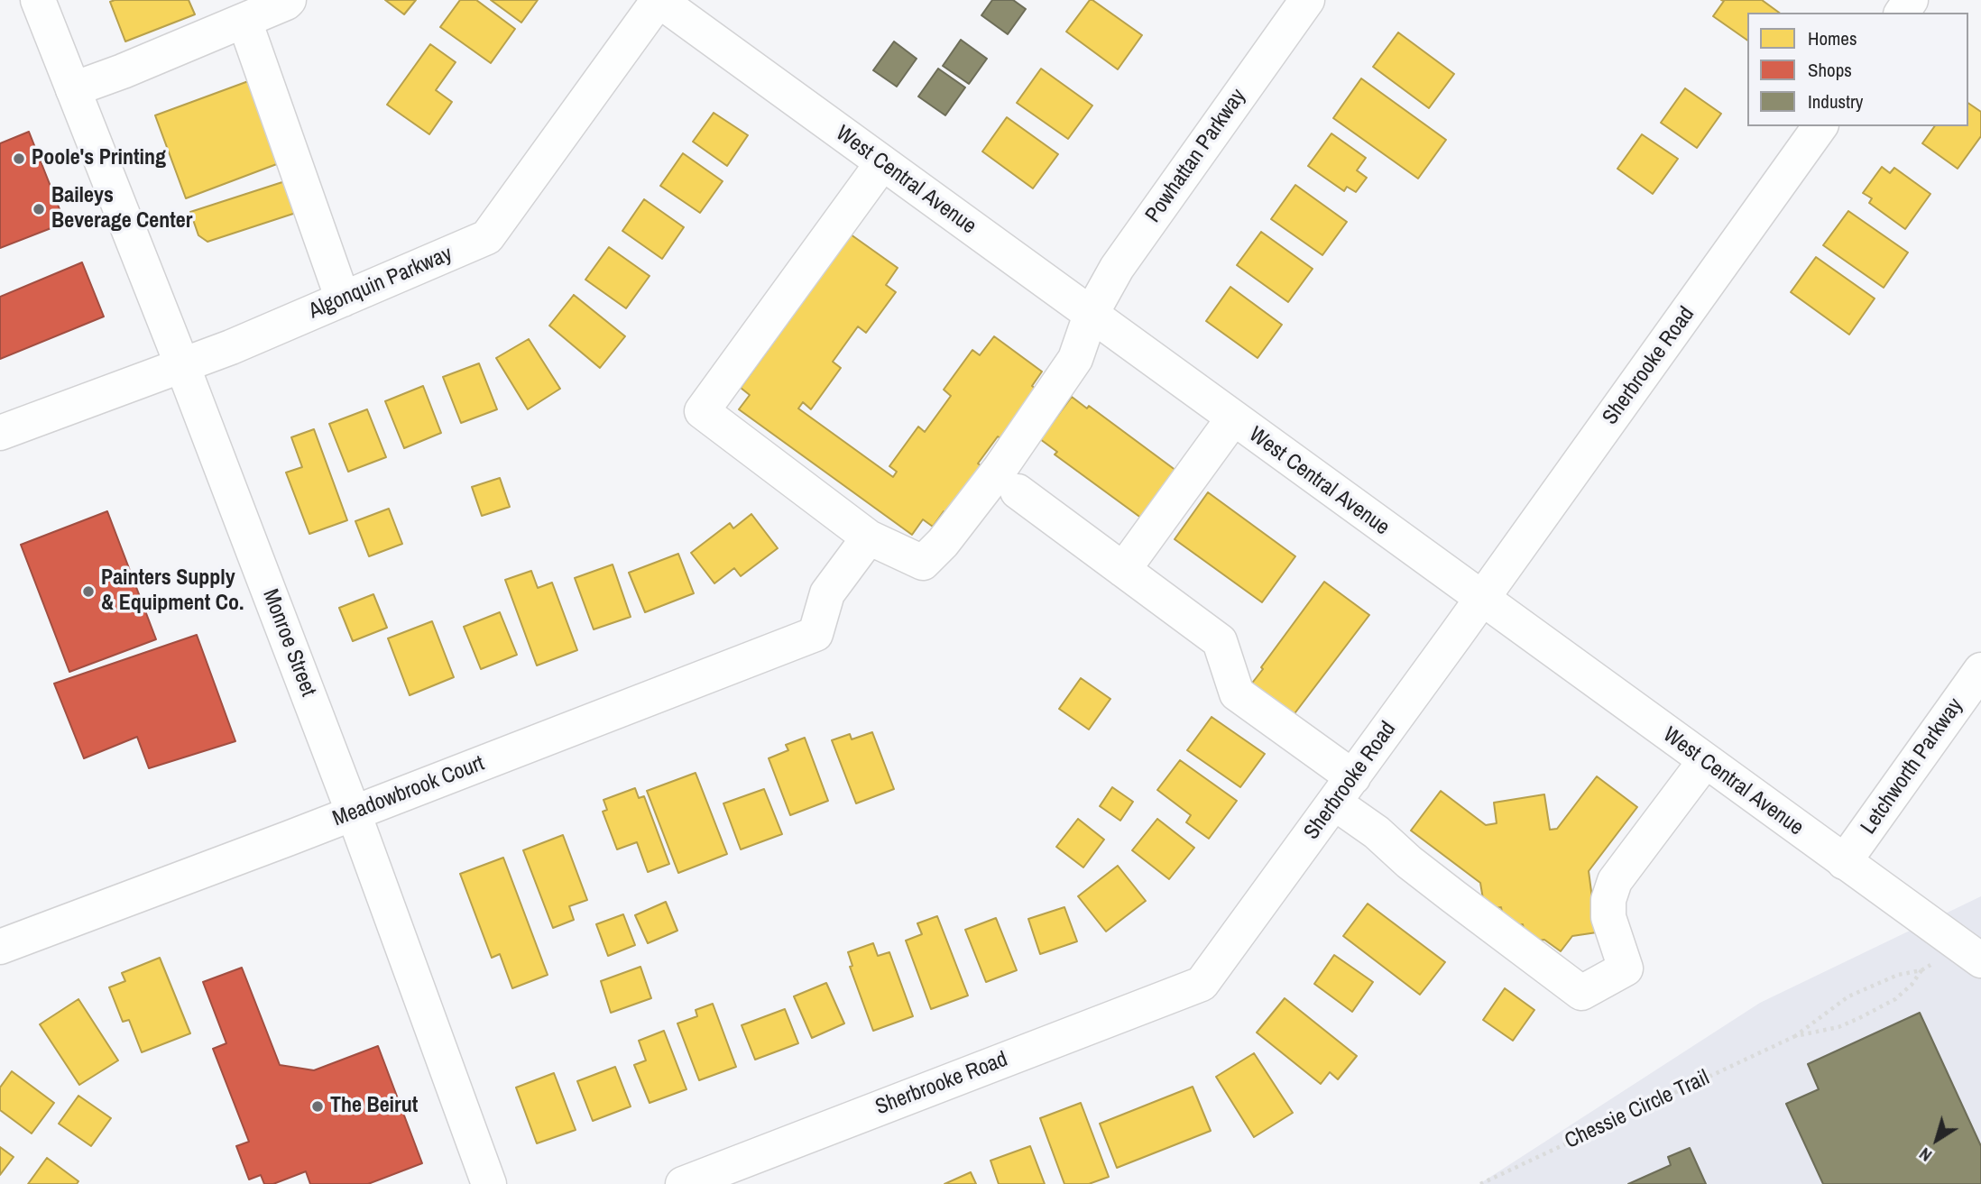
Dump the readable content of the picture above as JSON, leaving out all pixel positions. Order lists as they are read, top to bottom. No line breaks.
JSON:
{"streets":{"street":["Powhattan Parkway","West Central Avenue","Algonquin Parkway","Sherbrooke Road","Monroe Street","Letchworth Parkway","Meadowbrook Court"],"path":["Chessie Circle Trail"]},"crossings":[["Powhattan Parkway","West Central Avenue"],["Powhattan Parkway","Meadowbrook Court"],["West Central Avenue","Algonquin Parkway"],["West Central Avenue","Sherbrooke Road"],["West Central Avenue","Letchworth Parkway"],["Algonquin Parkway","Monroe Street"],["Monroe Street","Meadowbrook Court"]],"places":["Poole's Printing","Baileys Beverage Center","Painters Supply & Equipment Co.","The Beirut"],"legend":["Homes","Shops","Industry"],"north":"bottom left"}
